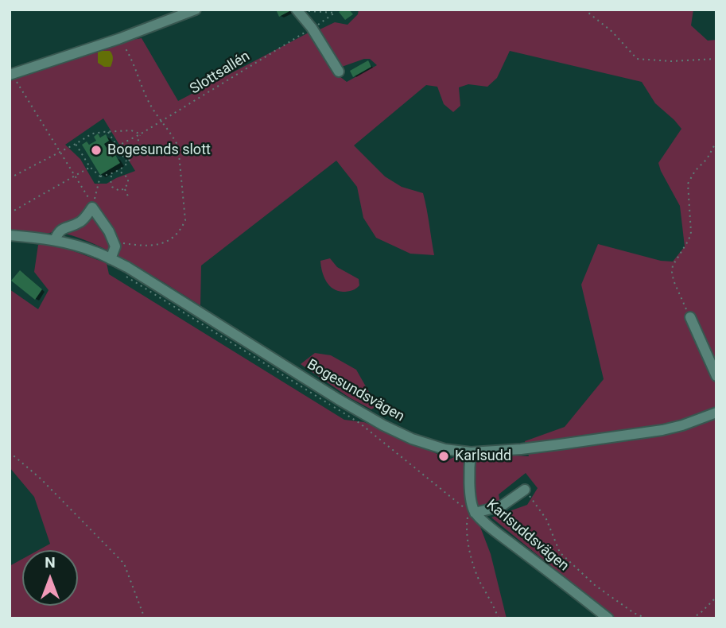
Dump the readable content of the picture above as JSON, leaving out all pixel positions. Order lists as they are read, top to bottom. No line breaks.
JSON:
{"streets":{"street":["Bogesundsvägen","Karlsuddsvägen"],"path":["Slottsallén"]},"crossings":[["Bogesundsvägen","Karlsuddsvägen"]],"places":["Bogesunds slott","Karlsudd"],"north":"top"}
